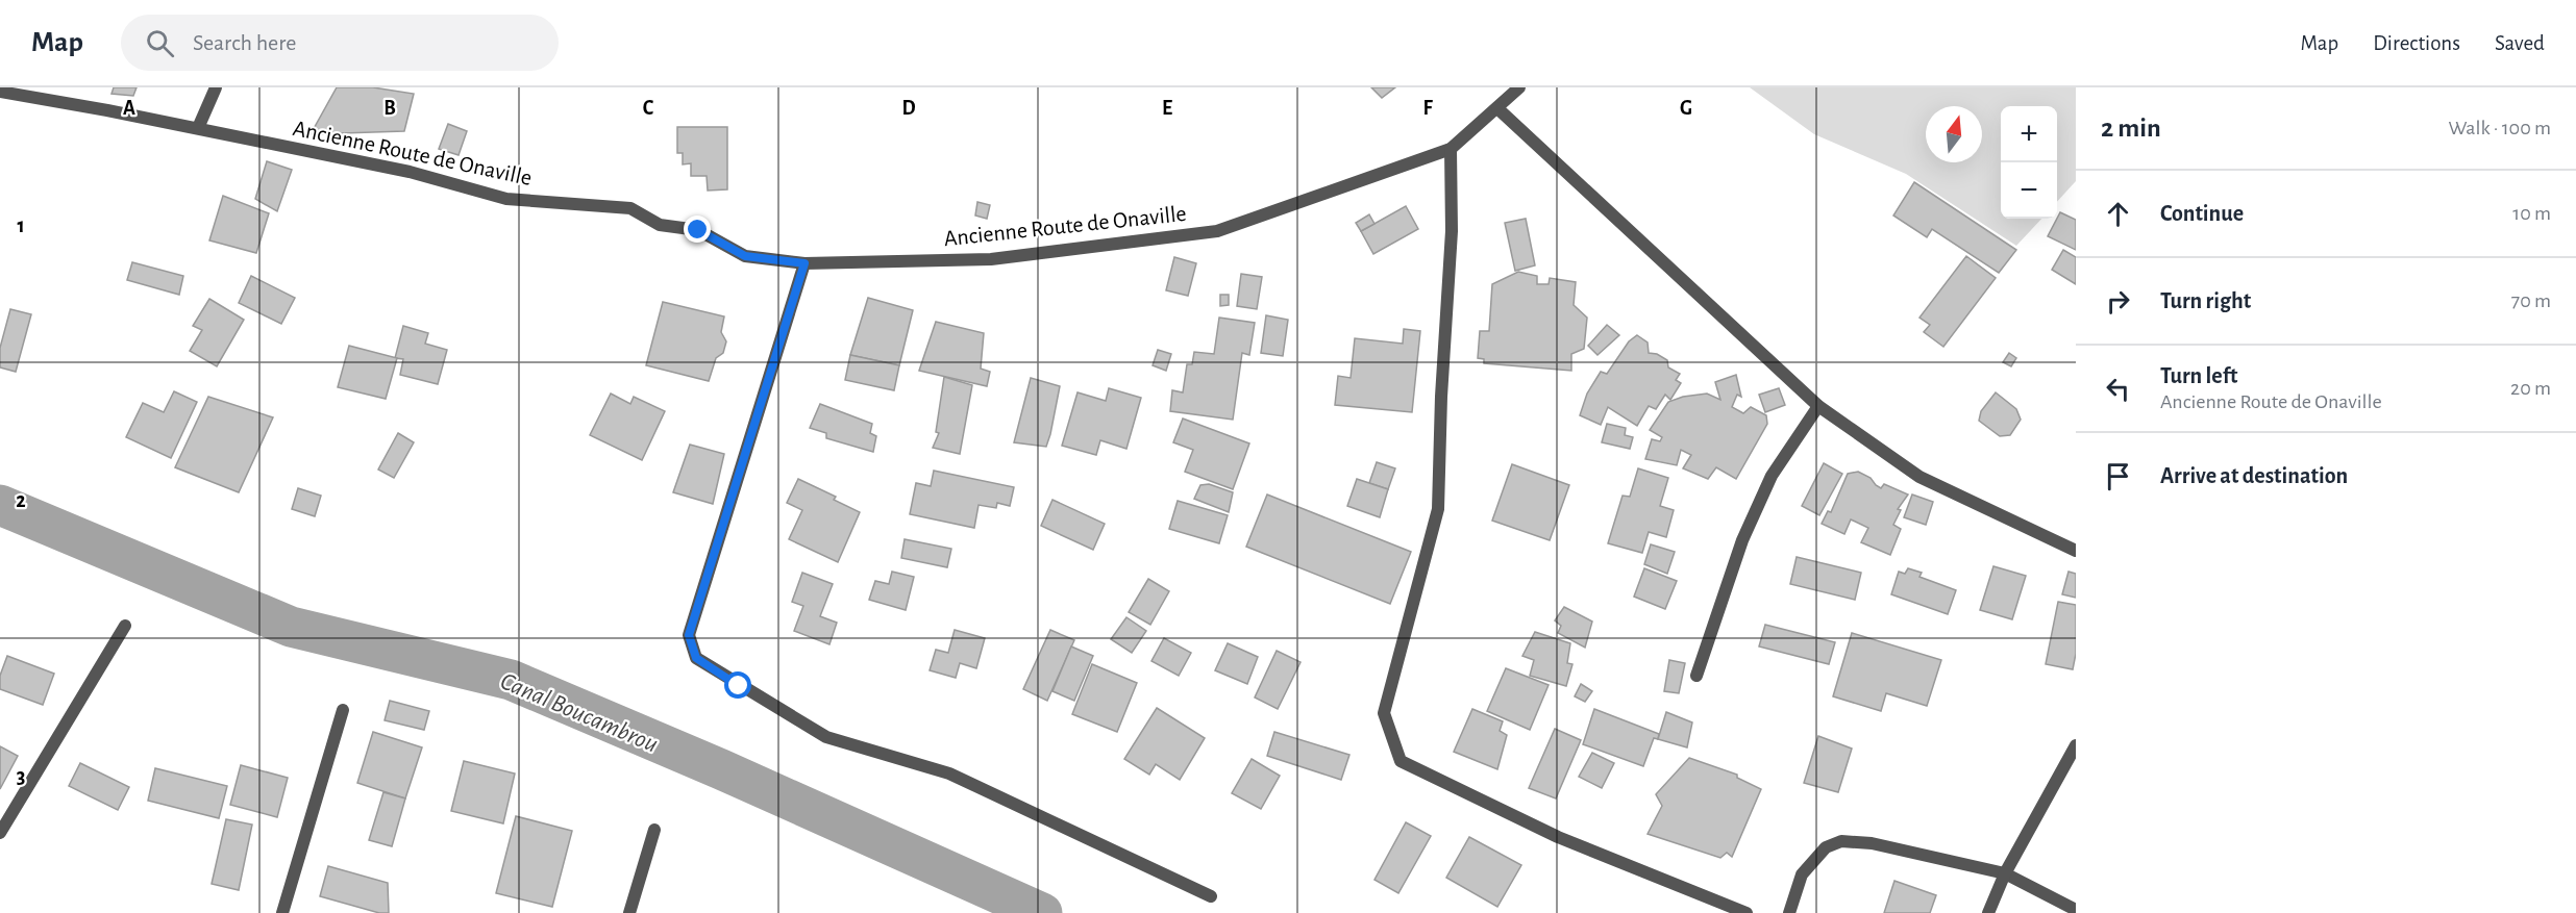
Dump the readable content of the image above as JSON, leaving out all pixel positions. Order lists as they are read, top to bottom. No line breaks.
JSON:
{"streets":{"street":["Ancienne Route de Onaville"]},"water":["Canal Boucambrou"],"north":"top","page":{"header":"Map","search":"Search here","nav":["Map","Directions","Saved"],"heading":["2 min","Walk · 100 m"],"map_buttons":["+","−"],"list":[["Continue","10 m"],["Turn right","70 m"],["Turn left","Ancienne Route de Onaville","20 m"],"Arrive at destination"]},"grid":{"columns":["A","B","C","D","E","F","G"],"rows":["1","2","3"]}}
